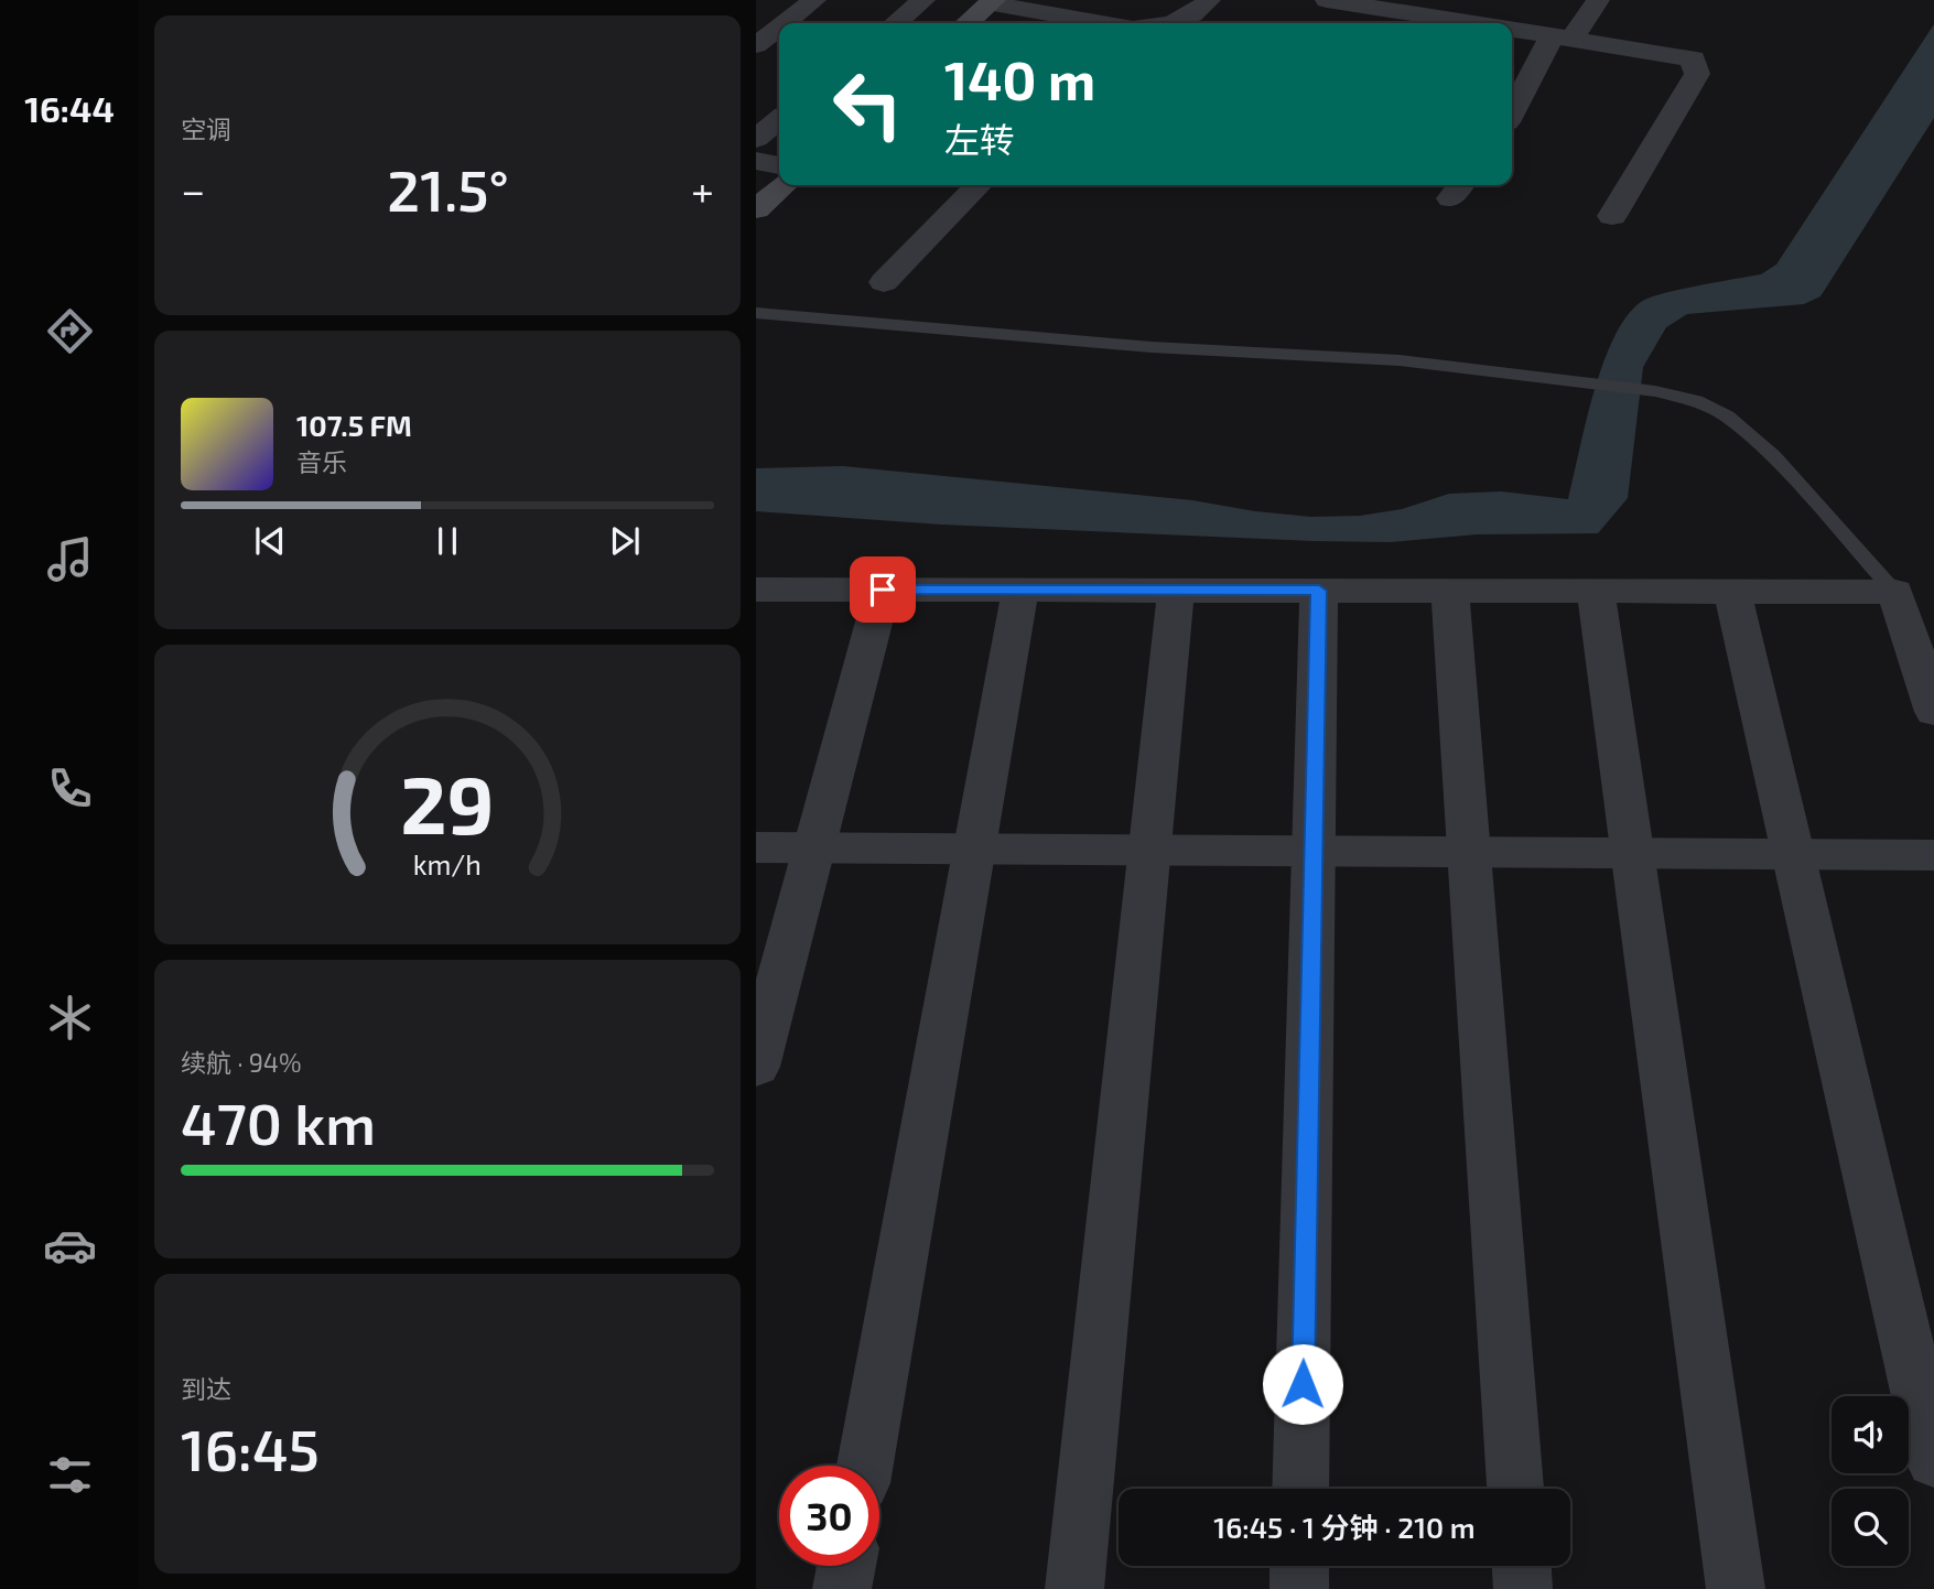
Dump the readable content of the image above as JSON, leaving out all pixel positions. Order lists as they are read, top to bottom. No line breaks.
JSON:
{"page":{"tabs":"16:44","tile":["空调",["续航 · 94%","470 km"],["到达","16:45"]],"turn":["140 m","左转"],"heat":["−","21.5°","+"],"song":["107.5 FM","音乐"],"limit":"30","trip":"16:45 · 1 分钟 · 210 m","gauge":["29","km/h"]}}
